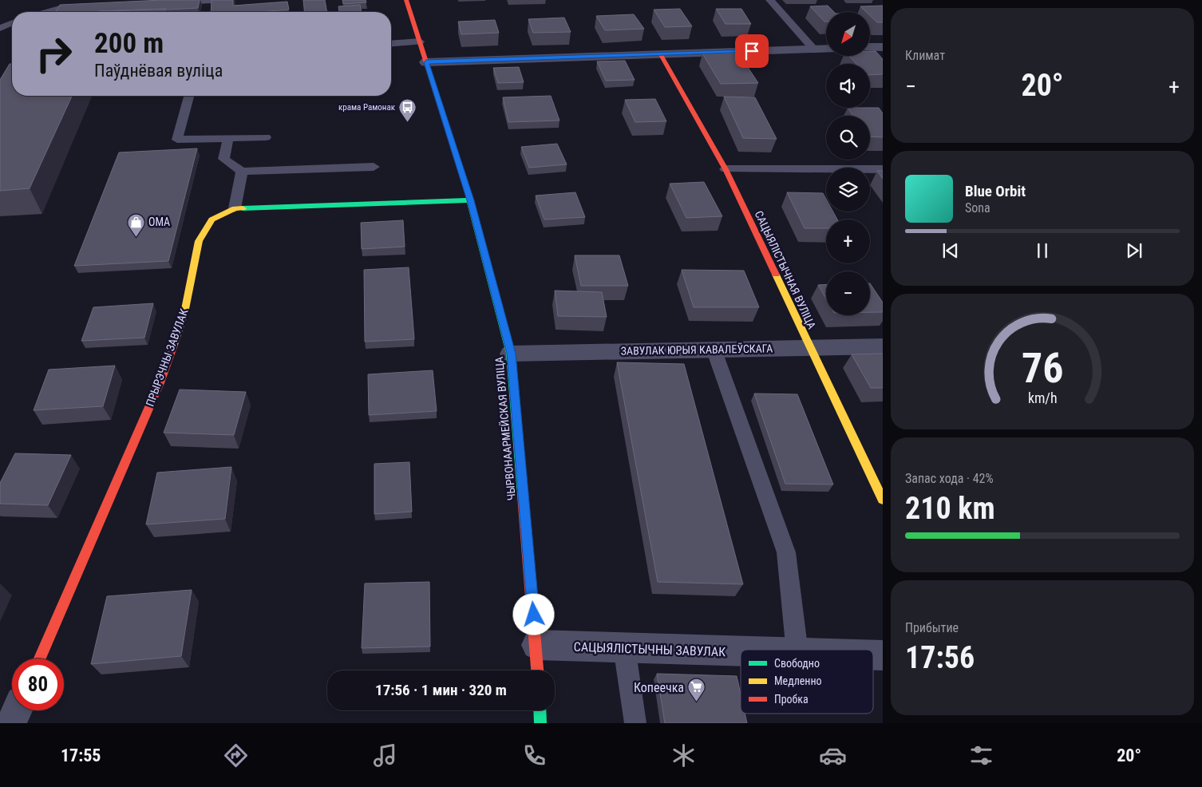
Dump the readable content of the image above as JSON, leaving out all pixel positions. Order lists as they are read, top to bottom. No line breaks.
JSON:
{"streets":{"main road":["САЦЫЯЛІСТЫЧНАЯ ВУЛІЦА","ПРЫРЭЧНЫ ЗАВУЛАК","ЧЫРВОНААРМЕЙСКАЯ ВУЛІЦА"],"street":["ЗАВУЛАК ЮРЫЯ КАВАЛЕЎСКАГА","САЦЫЯЛІСТЫЧНЫ ЗАВУЛАК"]},"crossings":[["САЦЫЯЛІСТЫЧНАЯ ВУЛІЦА","ЗАВУЛАК ЮРЫЯ КАВАЛЕЎСКАГА"],["ЗАВУЛАК ЮРЫЯ КАВАЛЕЎСКАГА","ЧЫРВОНААРМЕЙСКАЯ ВУЛІЦА"],["ПРЫРЭЧНЫ ЗАВУЛАК","ЧЫРВОНААРМЕЙСКАЯ ВУЛІЦА"],["ЧЫРВОНААРМЕЙСКАЯ ВУЛІЦА","САЦЫЯЛІСТЫЧНЫ ЗАВУЛАК"]],"places":{"bus stop":["крама Рамонак"],"shop":["ОМА"],"supermarket":["Копеечка"]},"legend":["Свободно","Медленно","Пробка"],"north":"bottom left","page":{"tile":["Климат",["Запас хода · 42%","210 km"],["Прибытие","17:56"]],"map_buttons":["+","−"],"turn":["200 m","Паўднёвая вуліца"],"heat":["−","20°","+"],"song":["Blue Orbit","Sona"],"limit":"80","trip":"17:56 · 1 мин · 320 m","tabs":["17:55","20°"],"gauge":["76","km/h"]}}
